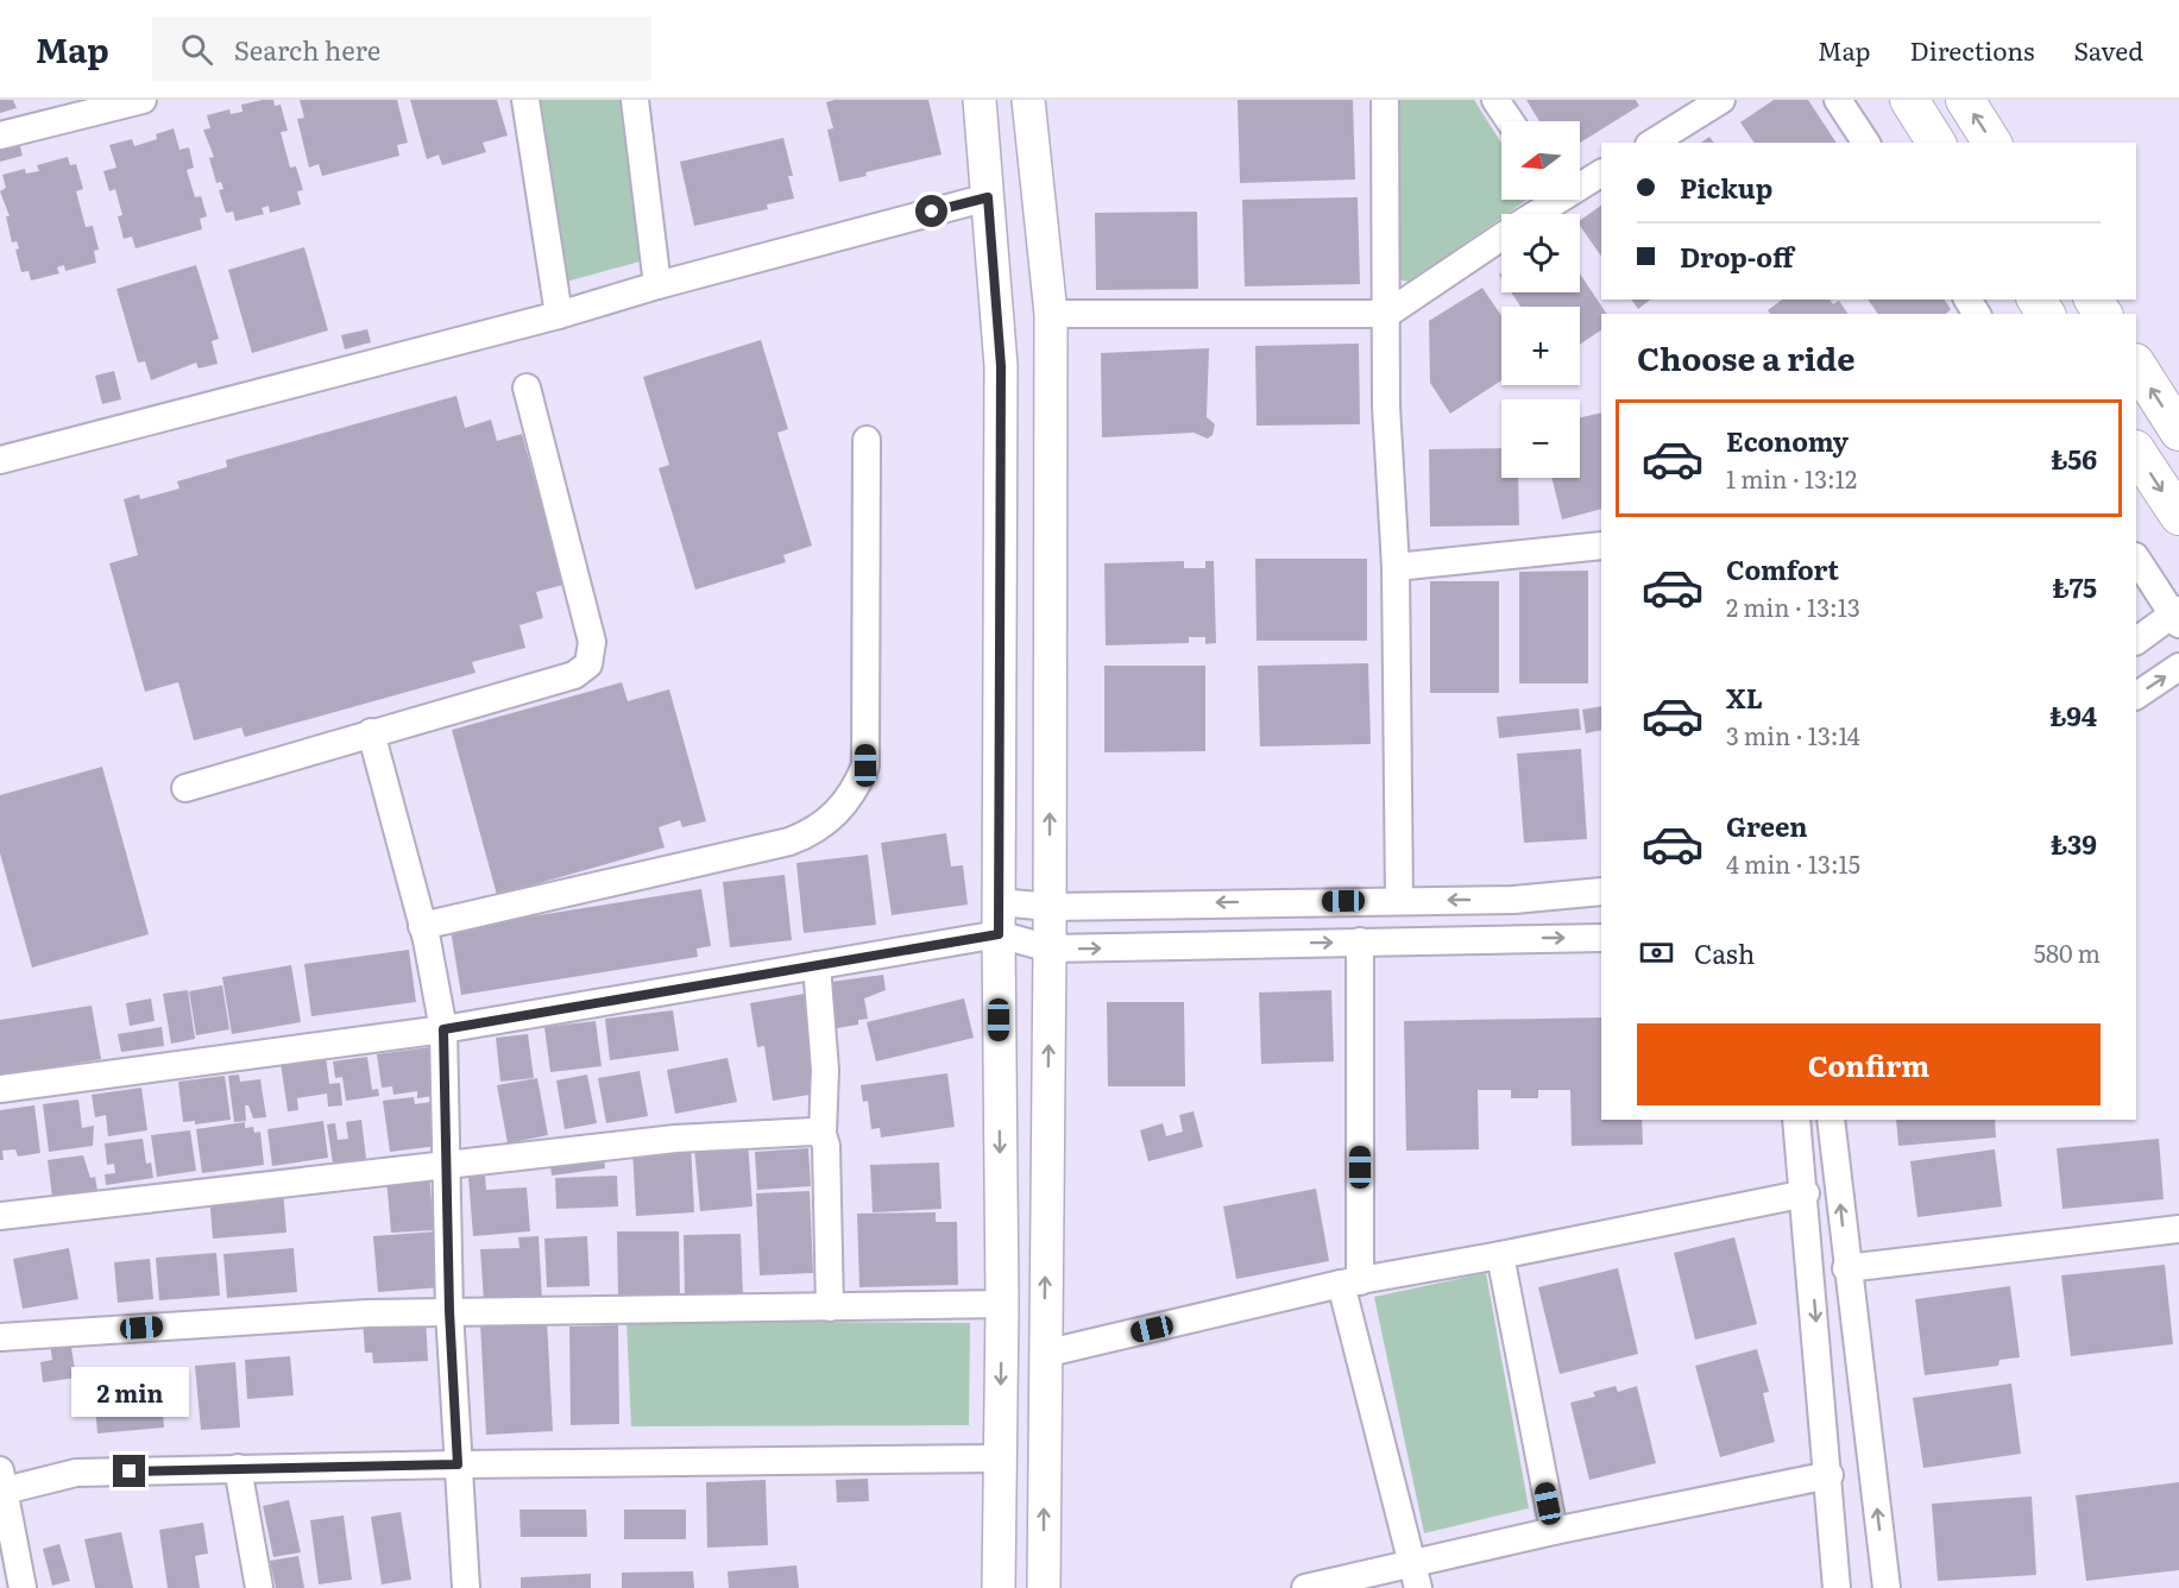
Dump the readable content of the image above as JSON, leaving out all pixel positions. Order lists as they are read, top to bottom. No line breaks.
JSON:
{"north":"left","page":{"header":"Map","search":"Search here","nav":["Map","Directions","Saved"],"map_buttons":["+","−"],"banner":["Pickup","Drop-off"],"heading":"Choose a ride","list":[{"name":"Economy","note":"1 min · 13:12","value":"₺56"},{"name":"Comfort","note":"2 min · 13:13","value":"₺75"},{"name":"XL","note":"3 min · 13:14","value":"₺94"},{"name":"Green","note":"4 min · 13:15","value":"₺39"}],"pay":["Cash","580 m"],"buttons":"Confirm","bubble":"2 min"}}
